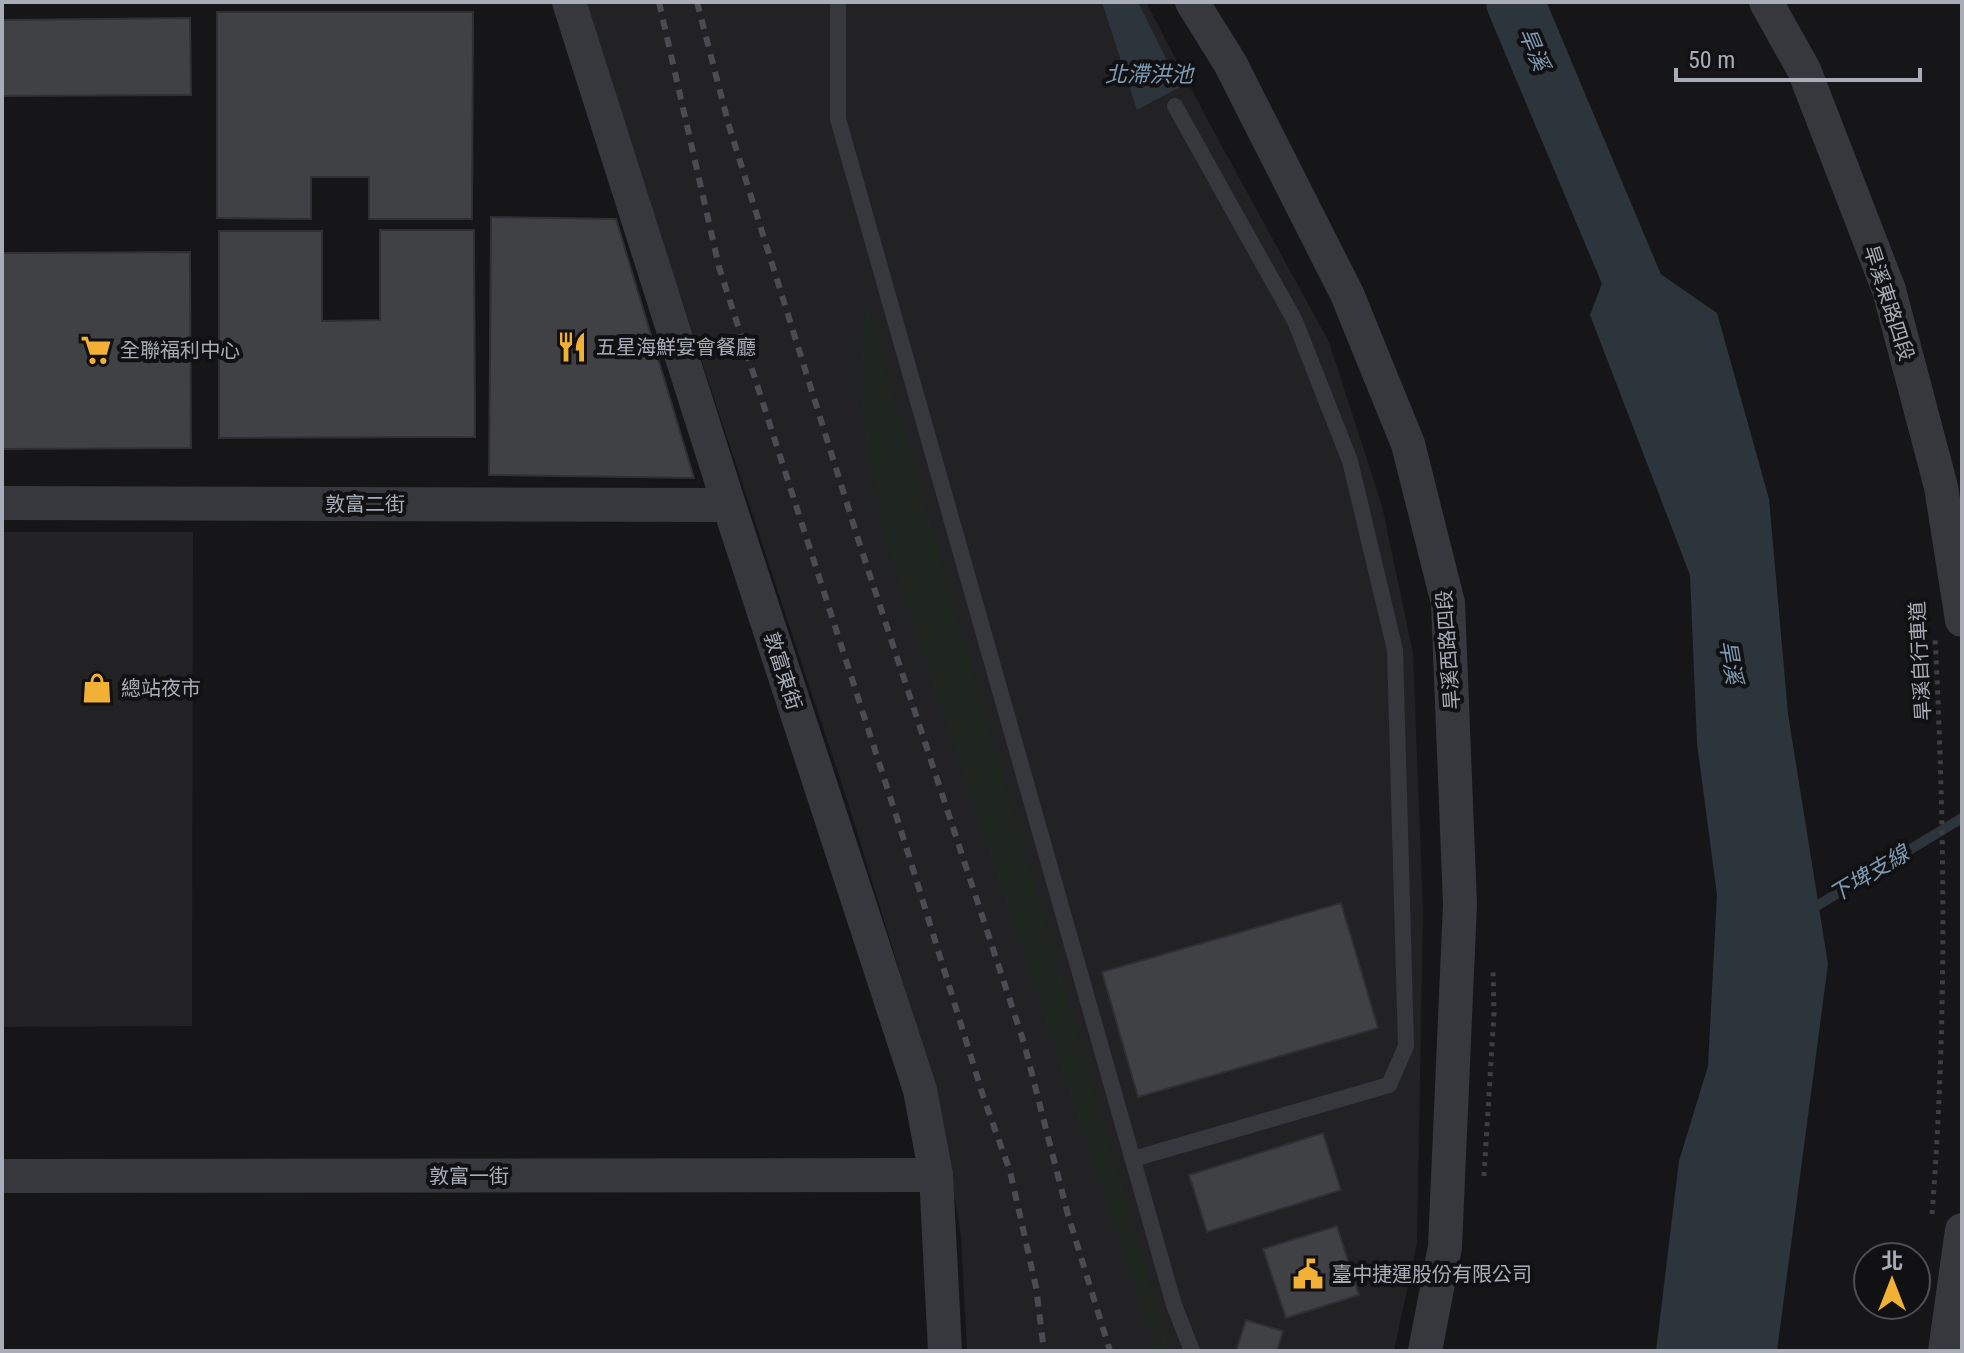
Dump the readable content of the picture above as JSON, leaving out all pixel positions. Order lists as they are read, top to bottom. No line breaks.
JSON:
{"streets":{"street":["旱溪東路四段","敦富二街","旱溪西路四段","敦富東街","敦富一街"],"path":["旱溪自行車道"]},"crossings":[["旱溪東路四段","旱溪自行車道"],["敦富二街","敦富東街"],["敦富東街","敦富一街"]],"water":["旱溪","北滯洪池","下埤支線"],"places":{"restaurant":["五星海鮮宴會餐廳"],"supermarket":["全聯福利中心"],"shop":["總站夜市"],"public building":["臺中捷運股份有限公司"]},"scale_bar":"50 m","north":"top"}
